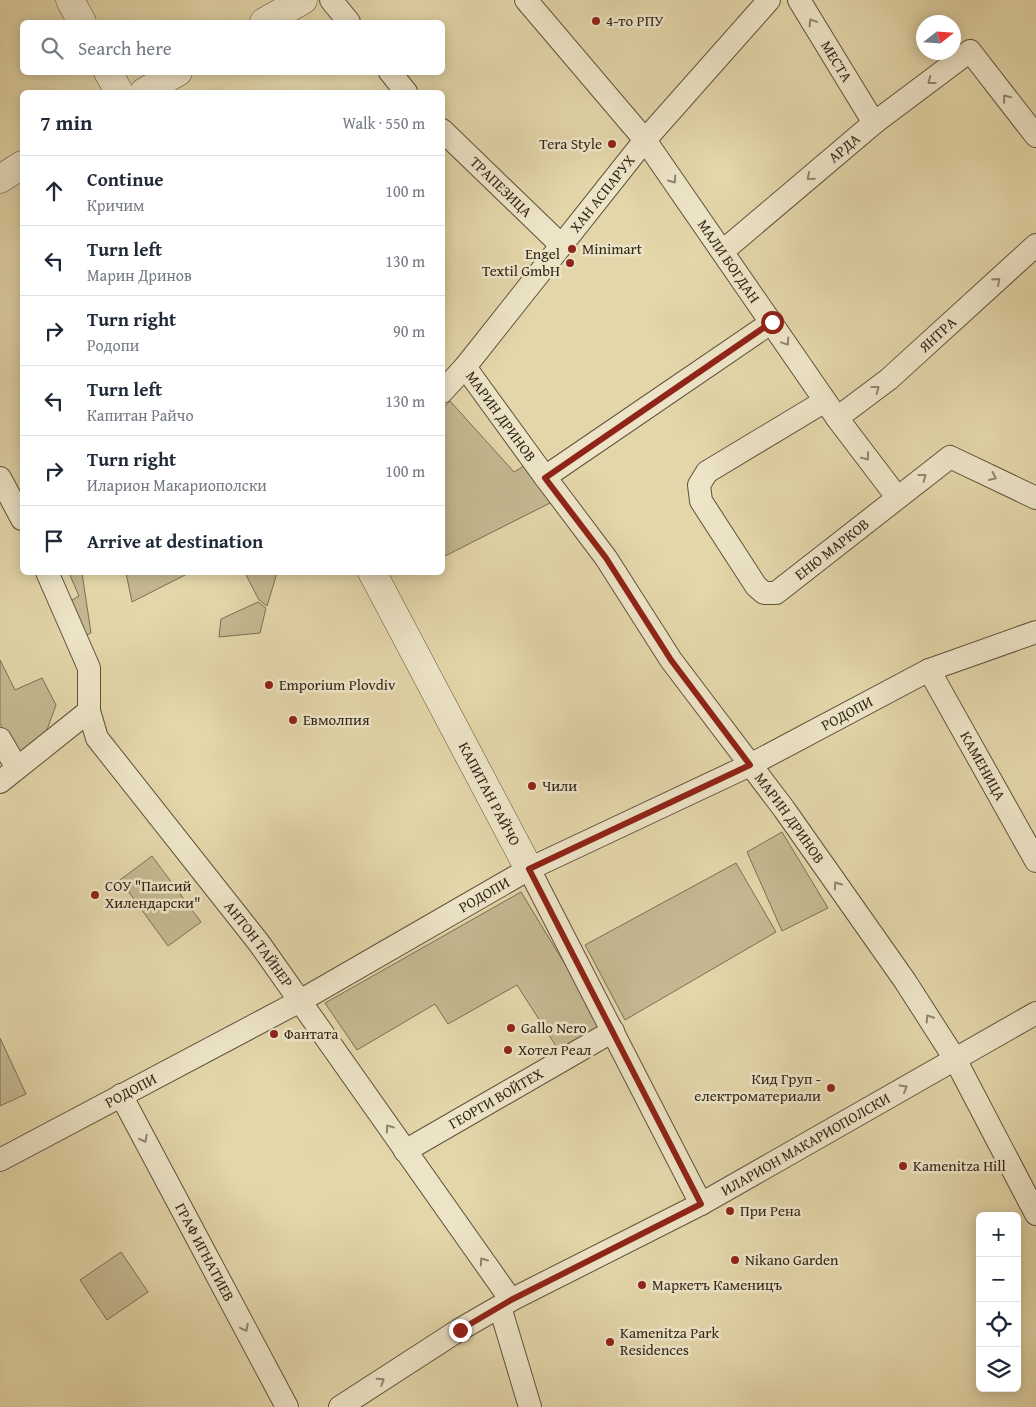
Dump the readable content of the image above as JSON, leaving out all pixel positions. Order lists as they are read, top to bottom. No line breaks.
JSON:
{"streets":{"street":["МЕСТА","АРДА","ТРАПЕЗИЦА","ХАН АСПАРУХ","МАЛИ БОГДАН","ЯНТРА","МАРИН ДРИНОВ","ЕНЮ МАРКОВ","РОДОПИ","КАМЕНИЦА","КАПИТАН РАЙЧО","АНТОН ТАЙНЕР","ГЕОРГИ ВОЙТЕХ","ИЛАРИОН МАКАРИОПОЛСКИ","ГРАФ ИГНАТИЕВ"]},"crossings":[["МЕСТА","АРДА"],["АРДА","МАЛИ БОГДАН"],["ТРАПЕЗИЦА","ХАН АСПАРУХ"],["ХАН АСПАРУХ","МАЛИ БОГДАН"],["ХАН АСПАРУХ","МАРИН ДРИНОВ"],["МАЛИ БОГДАН","ЯНТРА"],["МАЛИ БОГДАН","ЕНЮ МАРКОВ"],["ЯНТРА","ЕНЮ МАРКОВ"],["МАРИН ДРИНОВ","РОДОПИ"],["МАРИН ДРИНОВ","ИЛАРИОН МАКАРИОПОЛСКИ"],["РОДОПИ","КАМЕНИЦА"],["РОДОПИ","КАПИТАН РАЙЧО"],["РОДОПИ","АНТОН ТАЙНЕР"],["РОДОПИ","ГРАФ ИГНАТИЕВ"],["КАПИТАН РАЙЧО","ГЕОРГИ ВОЙТЕХ"],["КАПИТАН РАЙЧО","ИЛАРИОН МАКАРИОПОЛСКИ"],["АНТОН ТАЙНЕР","ГЕОРГИ ВОЙТЕХ"],["АНТОН ТАЙНЕР","ИЛАРИОН МАКАРИОПОЛСКИ"]],"one_way":["МЕСТА","МАЛИ БОГДАН","ЯНТРА","МАРИН ДРИНОВ","АНТОН ТАЙНЕР","ИЛАРИОН МАКАРИОПОЛСКИ","ГРАФ ИГНАТИЕВ"],"places":["4-то РПУ","Tera Style","Minimart","Engel Textil GmbH","Emporium Plovdiv","Евмолпия","Чили","СОУ \"Паисий Хилендарски\"","Gallo Nero","Фантата","Хотел Реал","Кид Груп - електроматериали","Kamenitza Hill","При Рена","Nikano Garden","Маркетъ Каменицъ","Kamenitza Park Residences"],"north":"right","page":{"search":"Search here","heading":["7 min","Walk · 550 m"],"list":[["Continue","Кричим","100 m"],["Turn left","Марин Дринов","130 m"],["Turn right","Родопи","90 m"],["Turn left","Капитан Райчо","130 m"],["Turn right","Иларион Макариополски","100 m"],"Arrive at destination"],"map_buttons":["+","−"]}}
